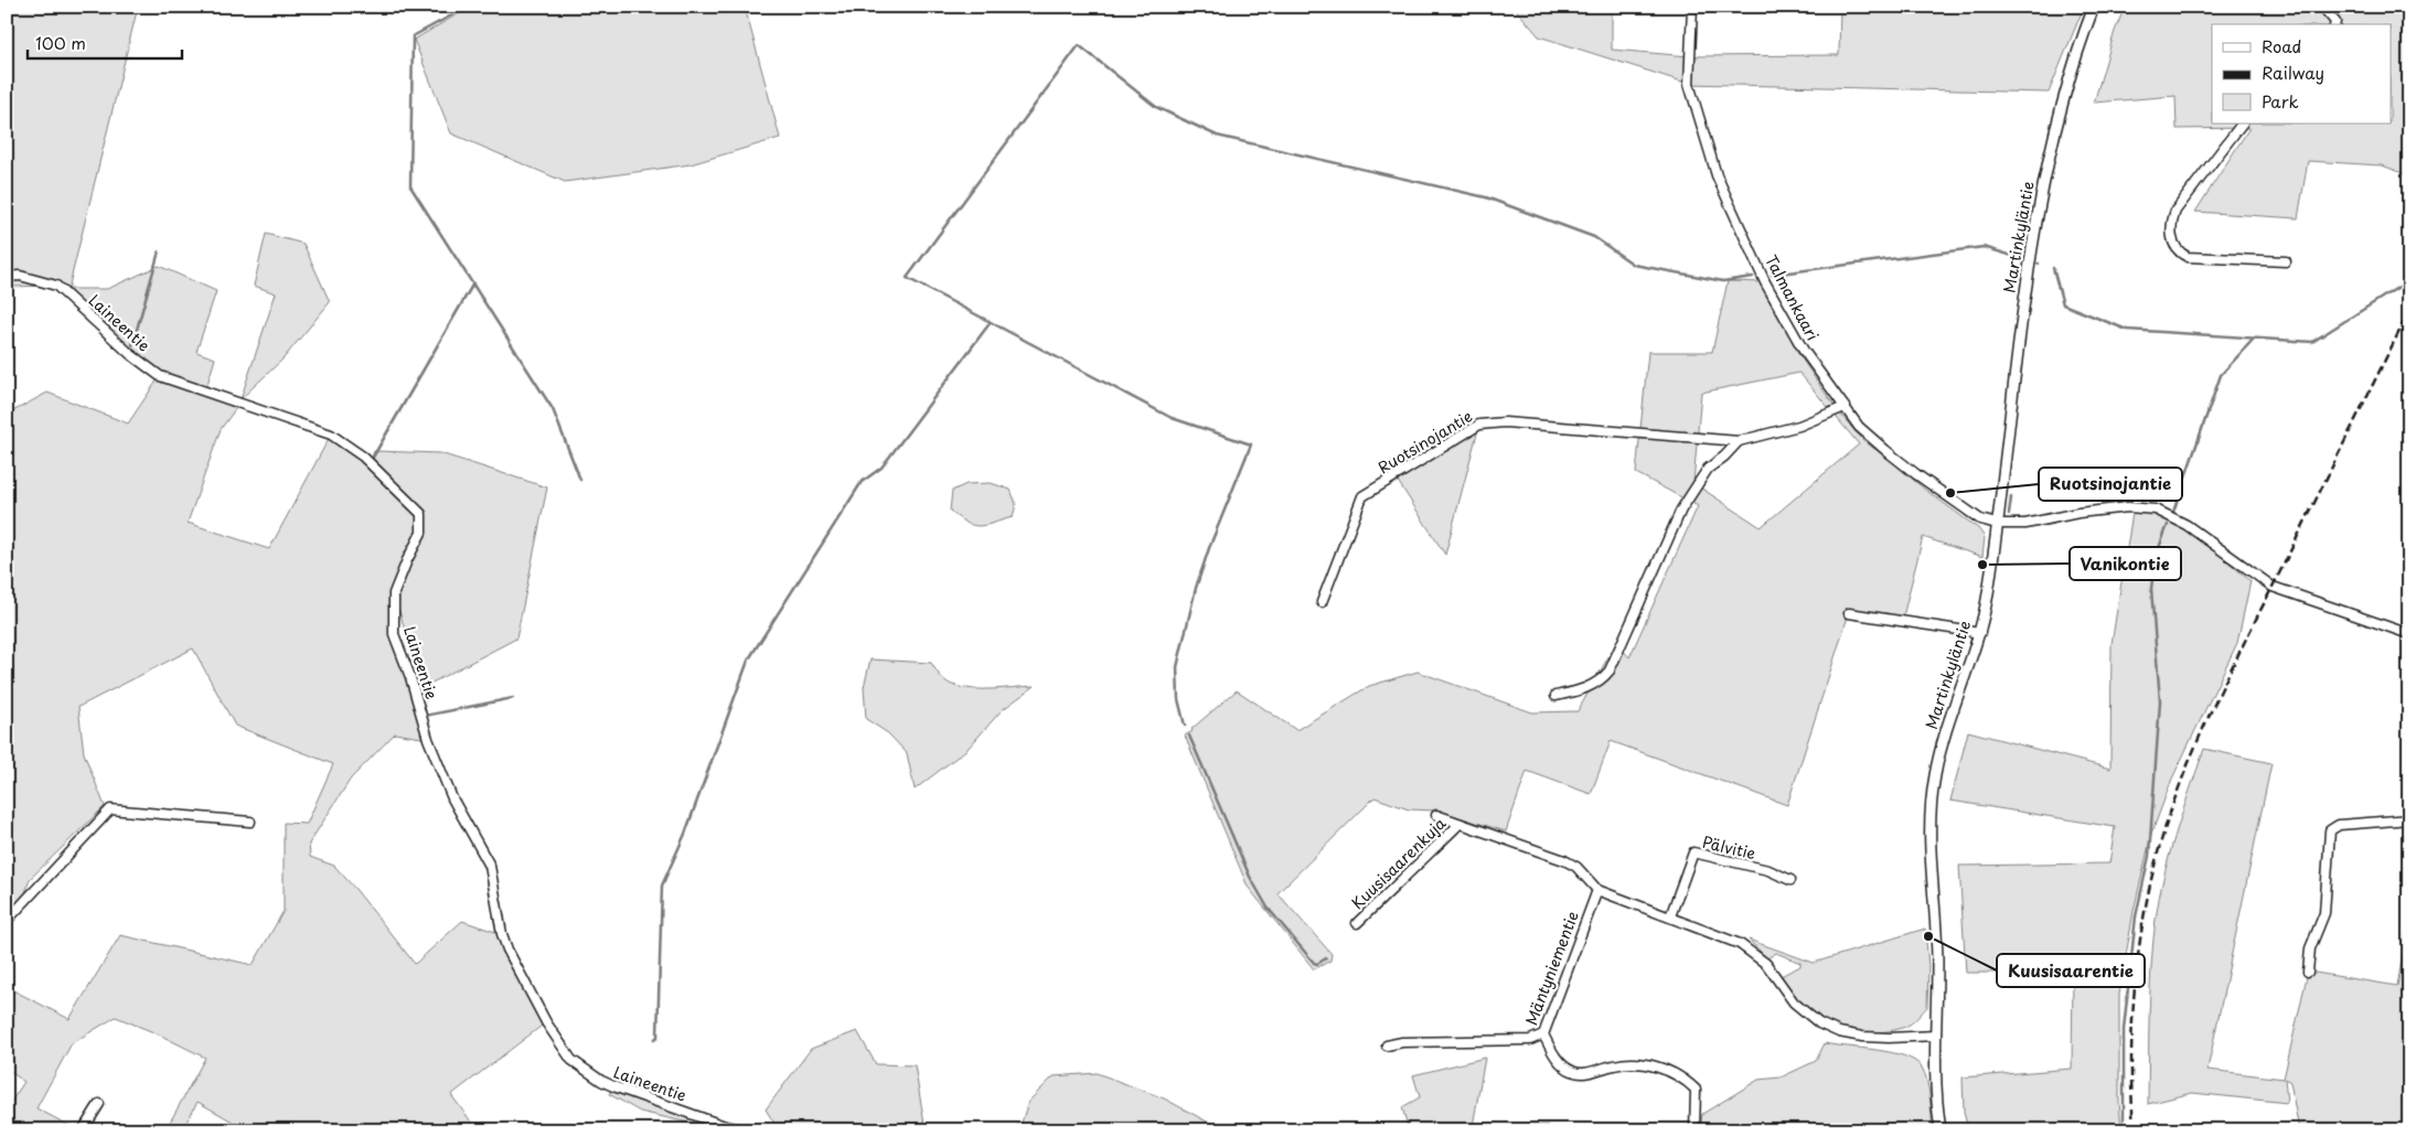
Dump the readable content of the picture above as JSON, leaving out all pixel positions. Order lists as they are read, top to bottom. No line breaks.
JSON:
{"streets":{"street":["Martinkyläntie","Talmankaari","Laineentie","Ruotsinojantie","Pälvitie","Kuusisaarenkuja","Mäntyniementie"]},"crossings":[["Martinkyläntie","Talmankaari"],["Talmankaari","Ruotsinojantie"]],"places":["Ruotsinojantie","Vanikontie","Kuusisaarentie"],"legend":["Road","Railway","Park"],"scale_bar":"100 m"}
